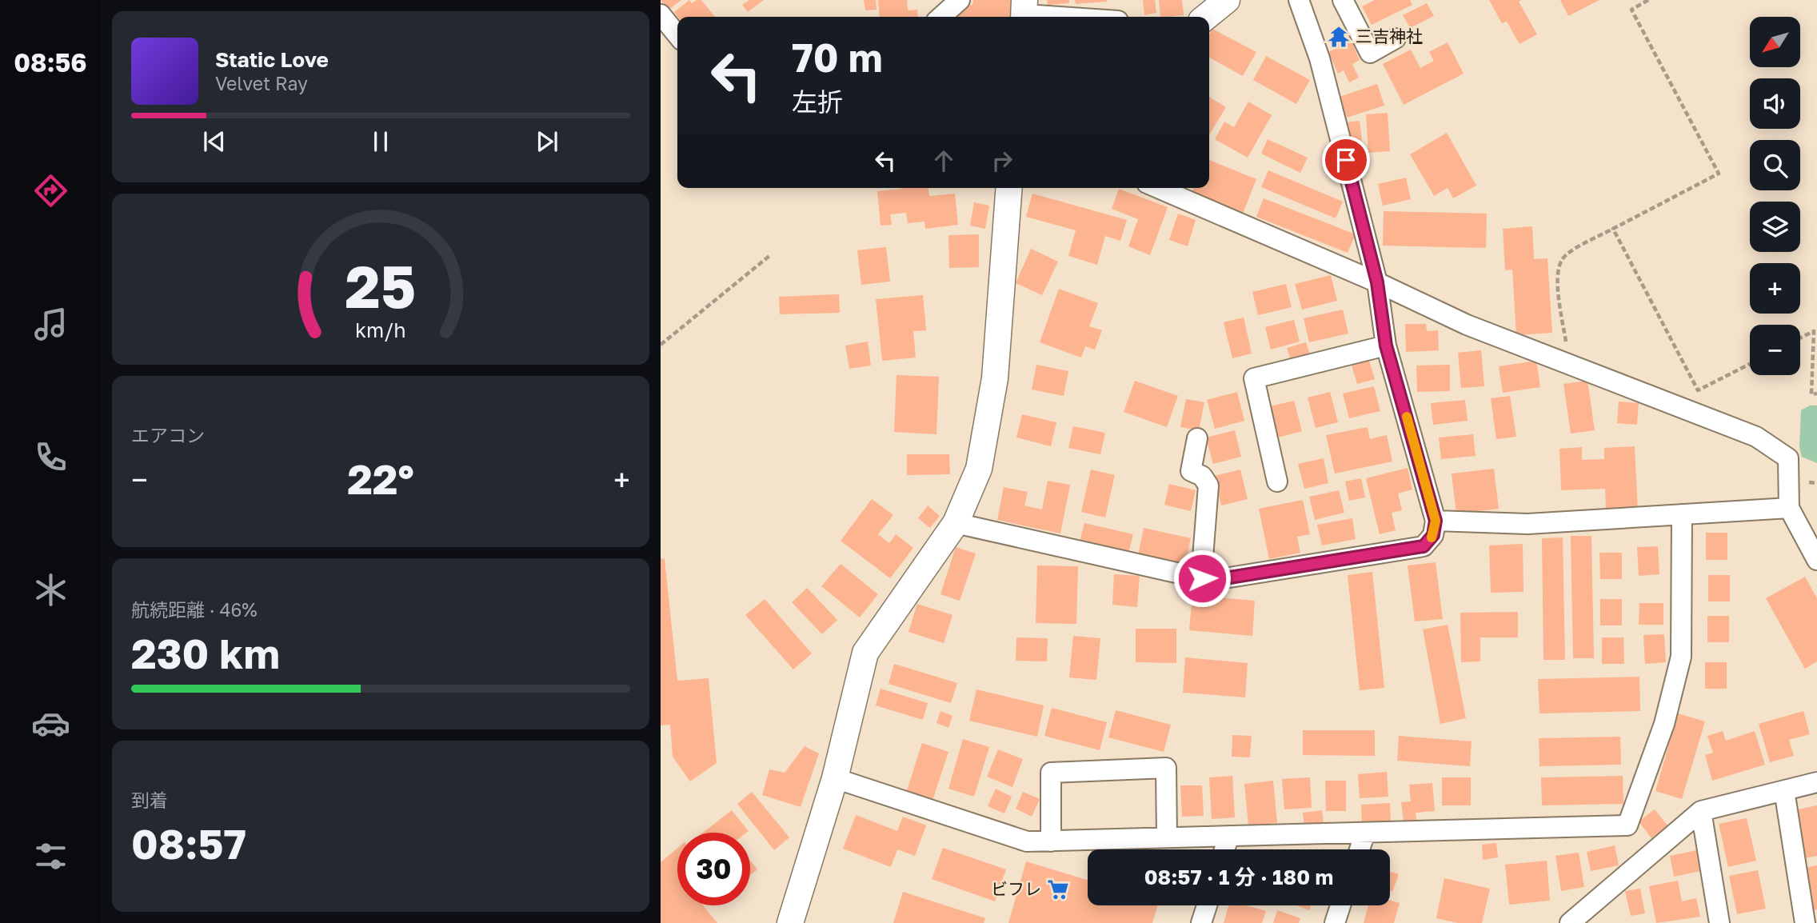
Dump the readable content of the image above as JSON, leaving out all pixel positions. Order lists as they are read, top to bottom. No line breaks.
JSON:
{"places":{"temple":["三吉神社"],"supermarket":["ビフレ"]},"north":"bottom left","page":{"tabs":"08:56","map_buttons":["+","−"],"turn":["70 m","左折"],"song":["Static Love","Velvet Ray"],"tile":["エアコン",["航続距離 · 46%","230 km"],["到着","08:57"]],"heat":["−","22°","+"],"limit":"30","trip":"08:57 · 1 分 · 180 m","gauge":["25","km/h"]}}
